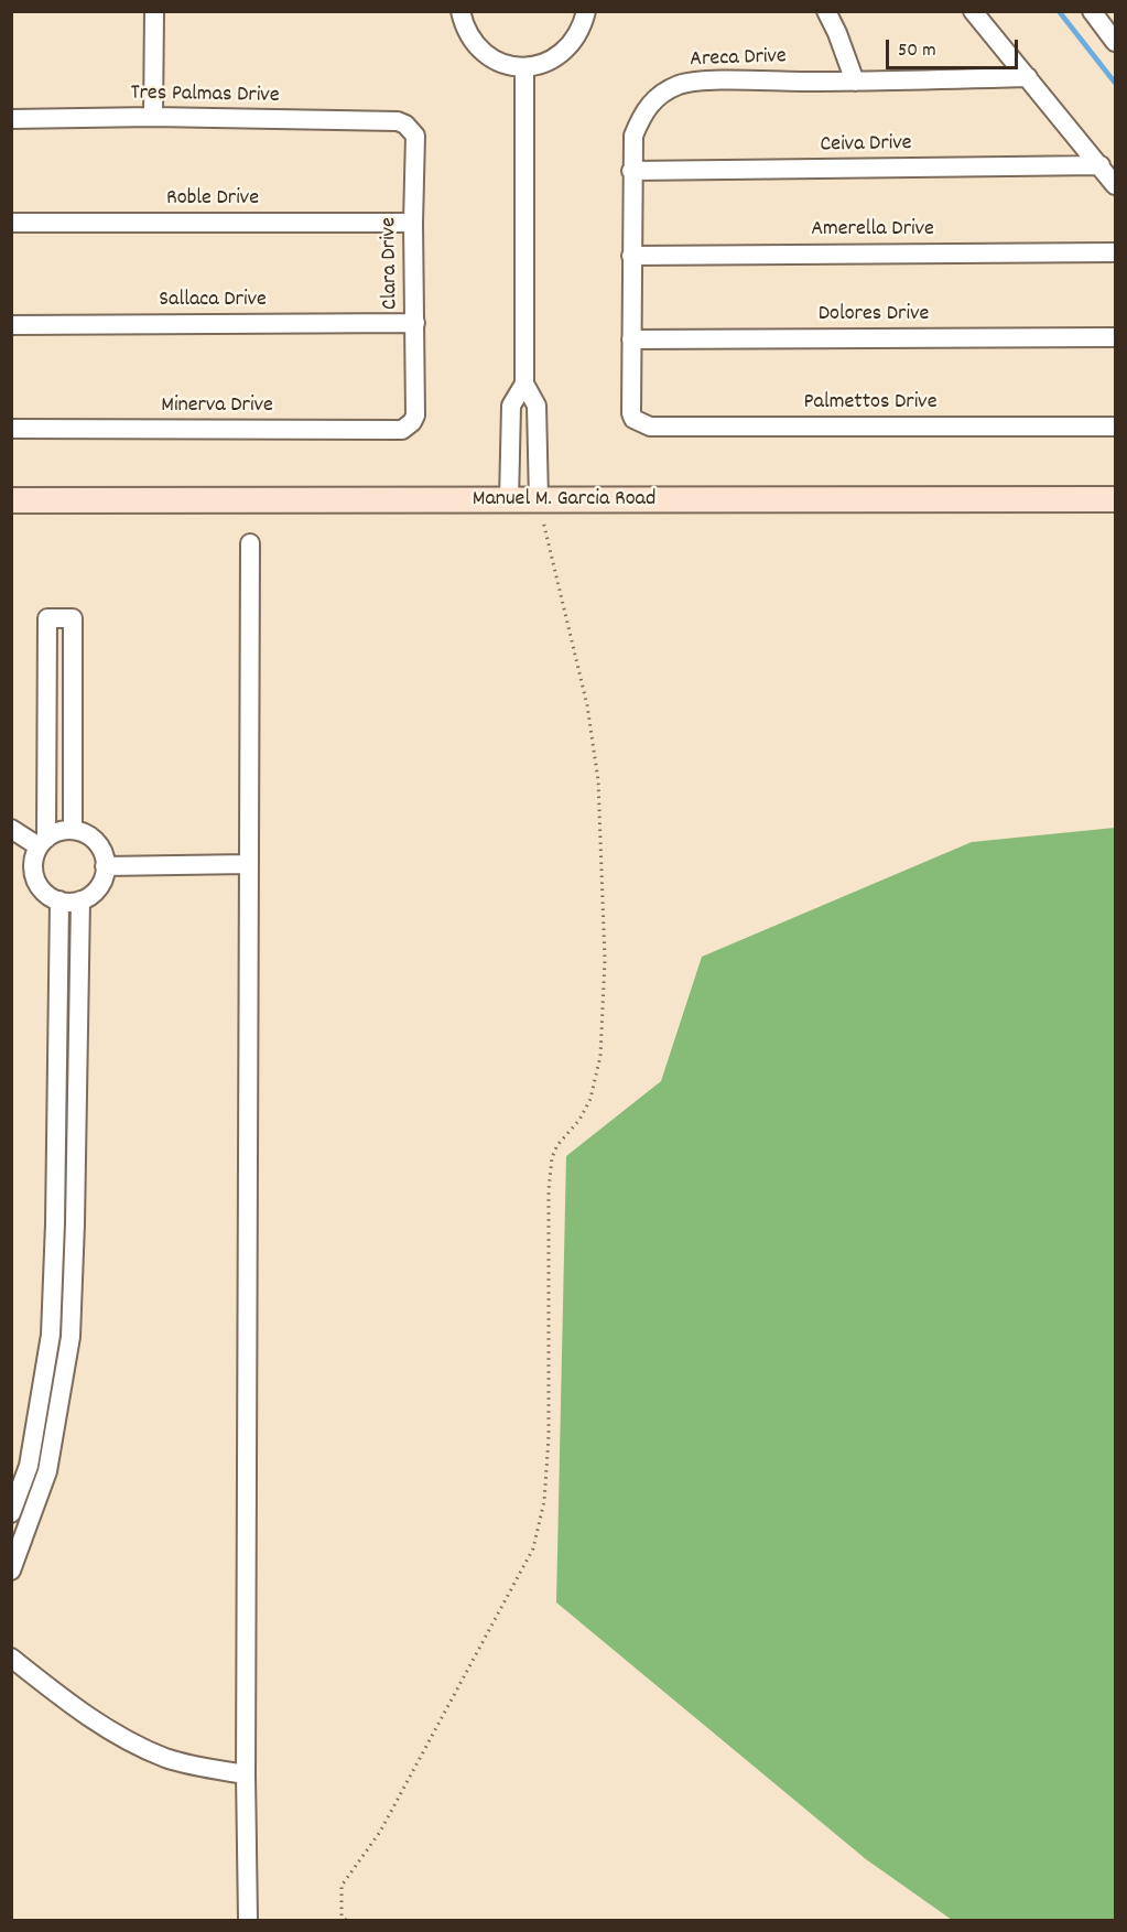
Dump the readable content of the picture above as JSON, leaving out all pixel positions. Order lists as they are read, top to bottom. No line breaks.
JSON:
{"streets":{"main road":["Manuel M. Garcia Road"],"street":["Areca Drive","Tres Palmas Drive","Ceiva Drive","Roble Drive","Amerella Drive","Clara Drive","Sallaca Drive","Dolores Drive","Palmettos Drive","Minerva Drive"]},"crossings":[["Areca Drive","Ceiva Drive"],["Areca Drive","Amerella Drive"],["Areca Drive","Dolores Drive"],["Areca Drive","Palmettos Drive"],["Tres Palmas Drive","Clara Drive"],["Roble Drive","Clara Drive"],["Clara Drive","Sallaca Drive"],["Clara Drive","Minerva Drive"]],"scale_bar":"50 m"}
